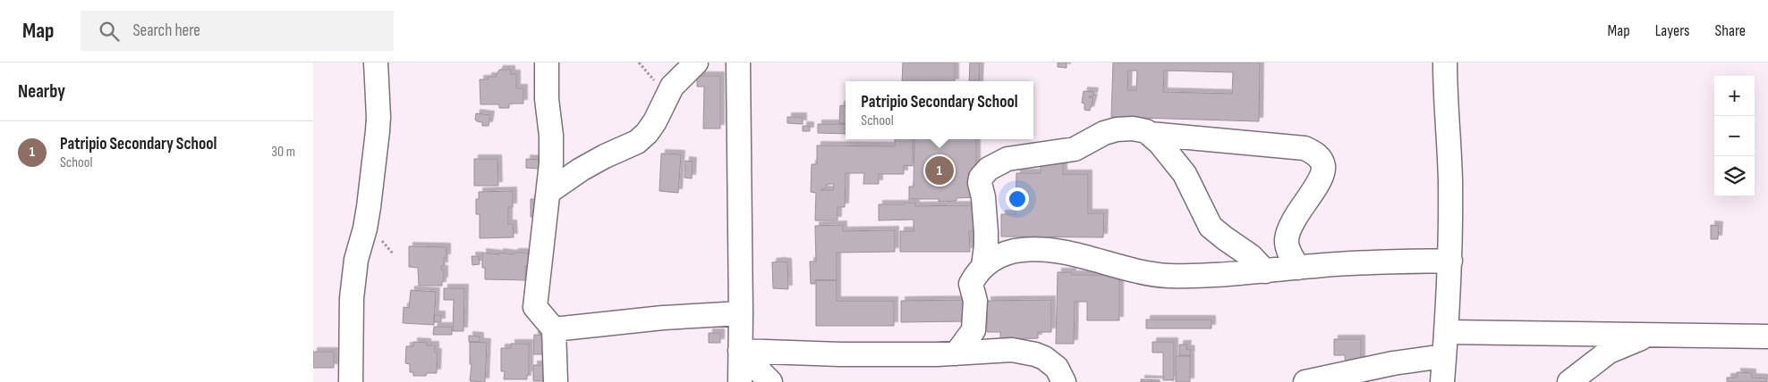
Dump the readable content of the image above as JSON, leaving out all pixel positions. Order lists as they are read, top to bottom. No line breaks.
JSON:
{"page":{"header":"Map","search":"Search here","nav":["Map","Layers","Share"],"heading":"Nearby","map_buttons":["+","−"],"popup":["Patripio Secondary School","School"],"list":[{"mark":"1","name":"Patripio Secondary School","note":"School","value":"30 m"}],"pins":"1"}}
